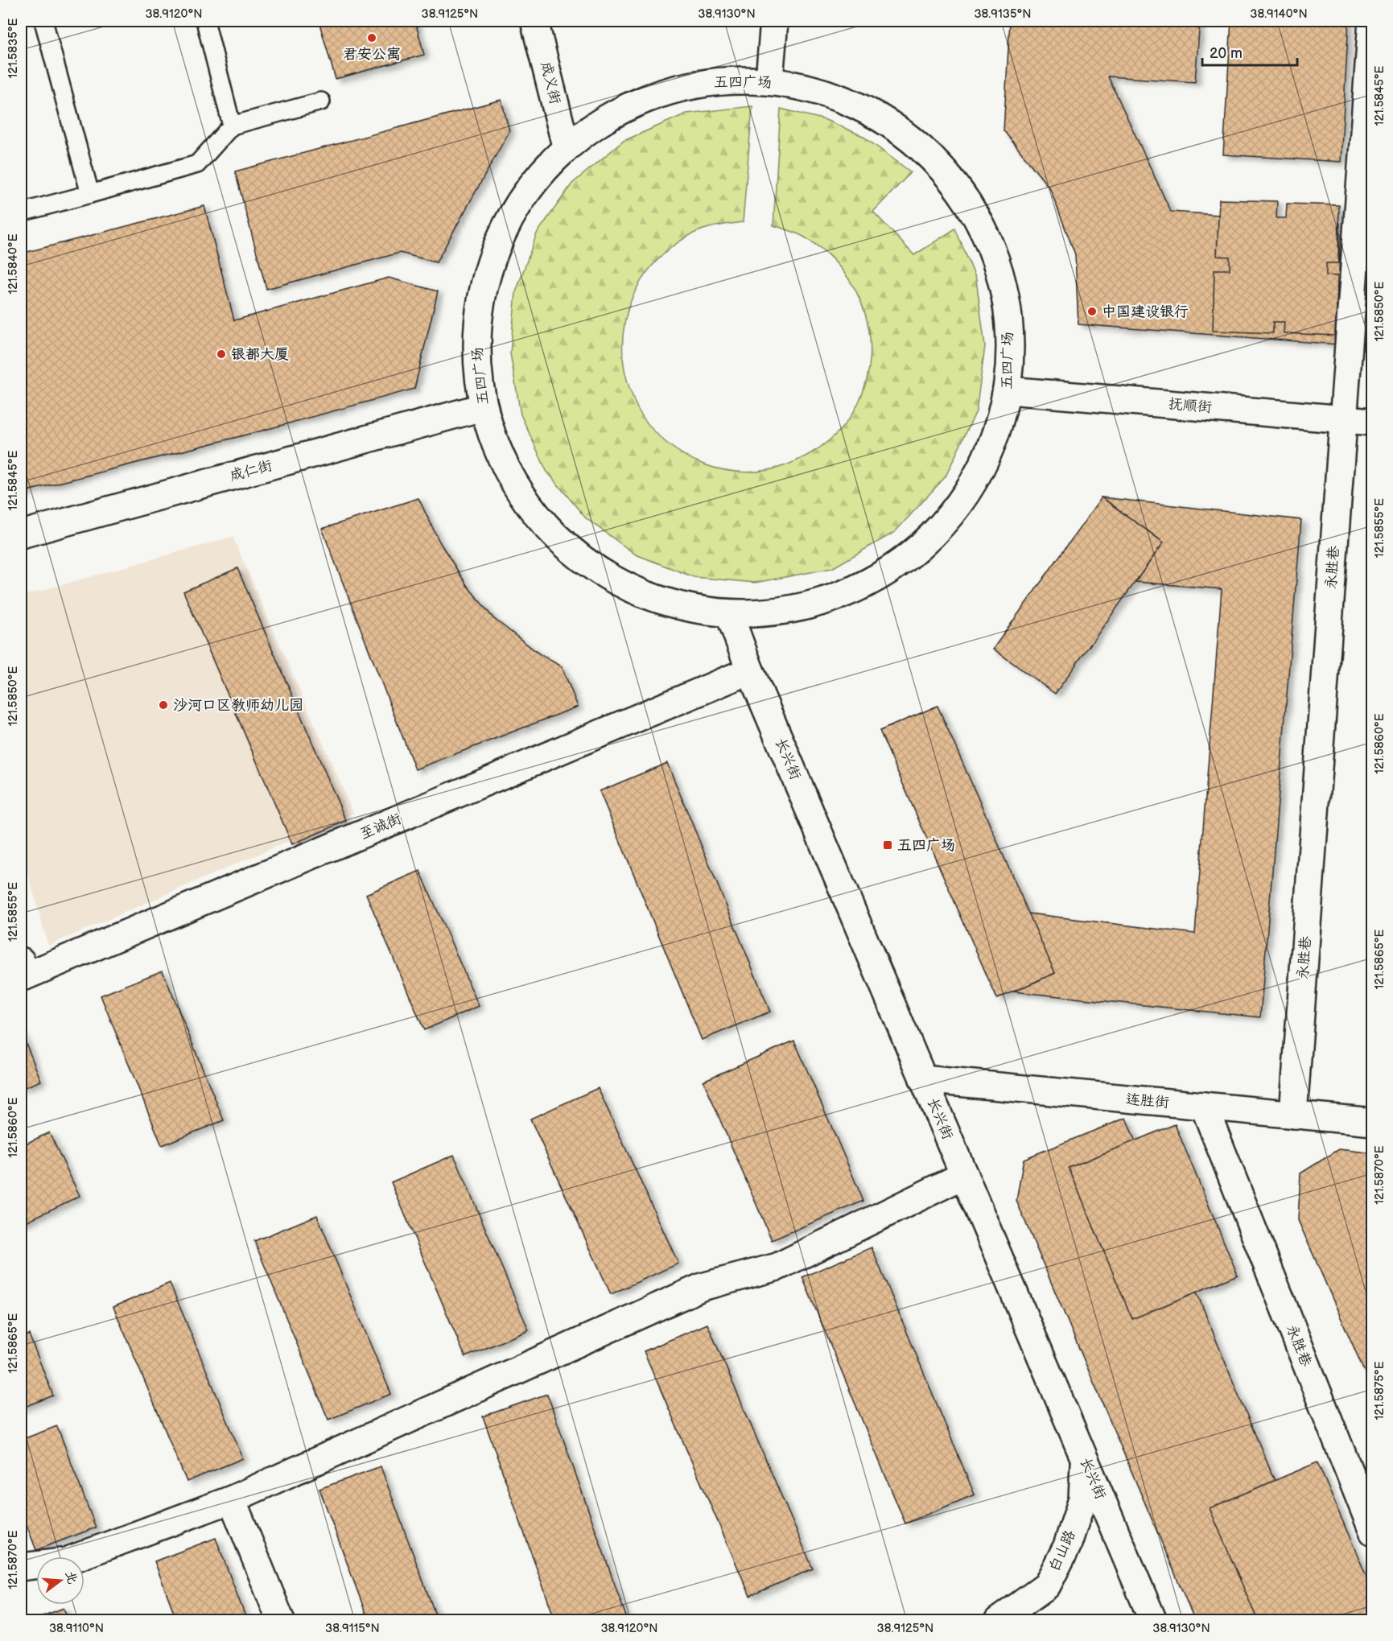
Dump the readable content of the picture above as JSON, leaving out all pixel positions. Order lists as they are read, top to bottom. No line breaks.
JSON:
{"streets":{"street":["五四广场","成义街","抚顺街","成仁街","永胜巷","长兴街","至诚街","连胜街","白山路"]},"crossings":[["五四广场","成义街"],["五四广场","抚顺街"],["五四广场","成仁街"],["五四广场","长兴街"],["抚顺街","永胜巷"],["永胜巷","连胜街"],["长兴街","至诚街"],["长兴街","连胜街"],["长兴街","白山路"]],"places":{"other":["君安公寓","中国建设银行","银都大厦","沙河口区教师幼儿园"],"transit":["五四广场"]},"scale_bar":"20 m","north":"right","coordinates":["38.9120°N","38.9125°N","38.9130°N","38.9135°N","38.9140°N","121.5835°E","121.5845°E","121.5840°E","121.5850°E","121.5855°E","121.5860°E","121.5865°E","121.5870°E","121.5875°E","38.9110°N","38.9115°N"]}
